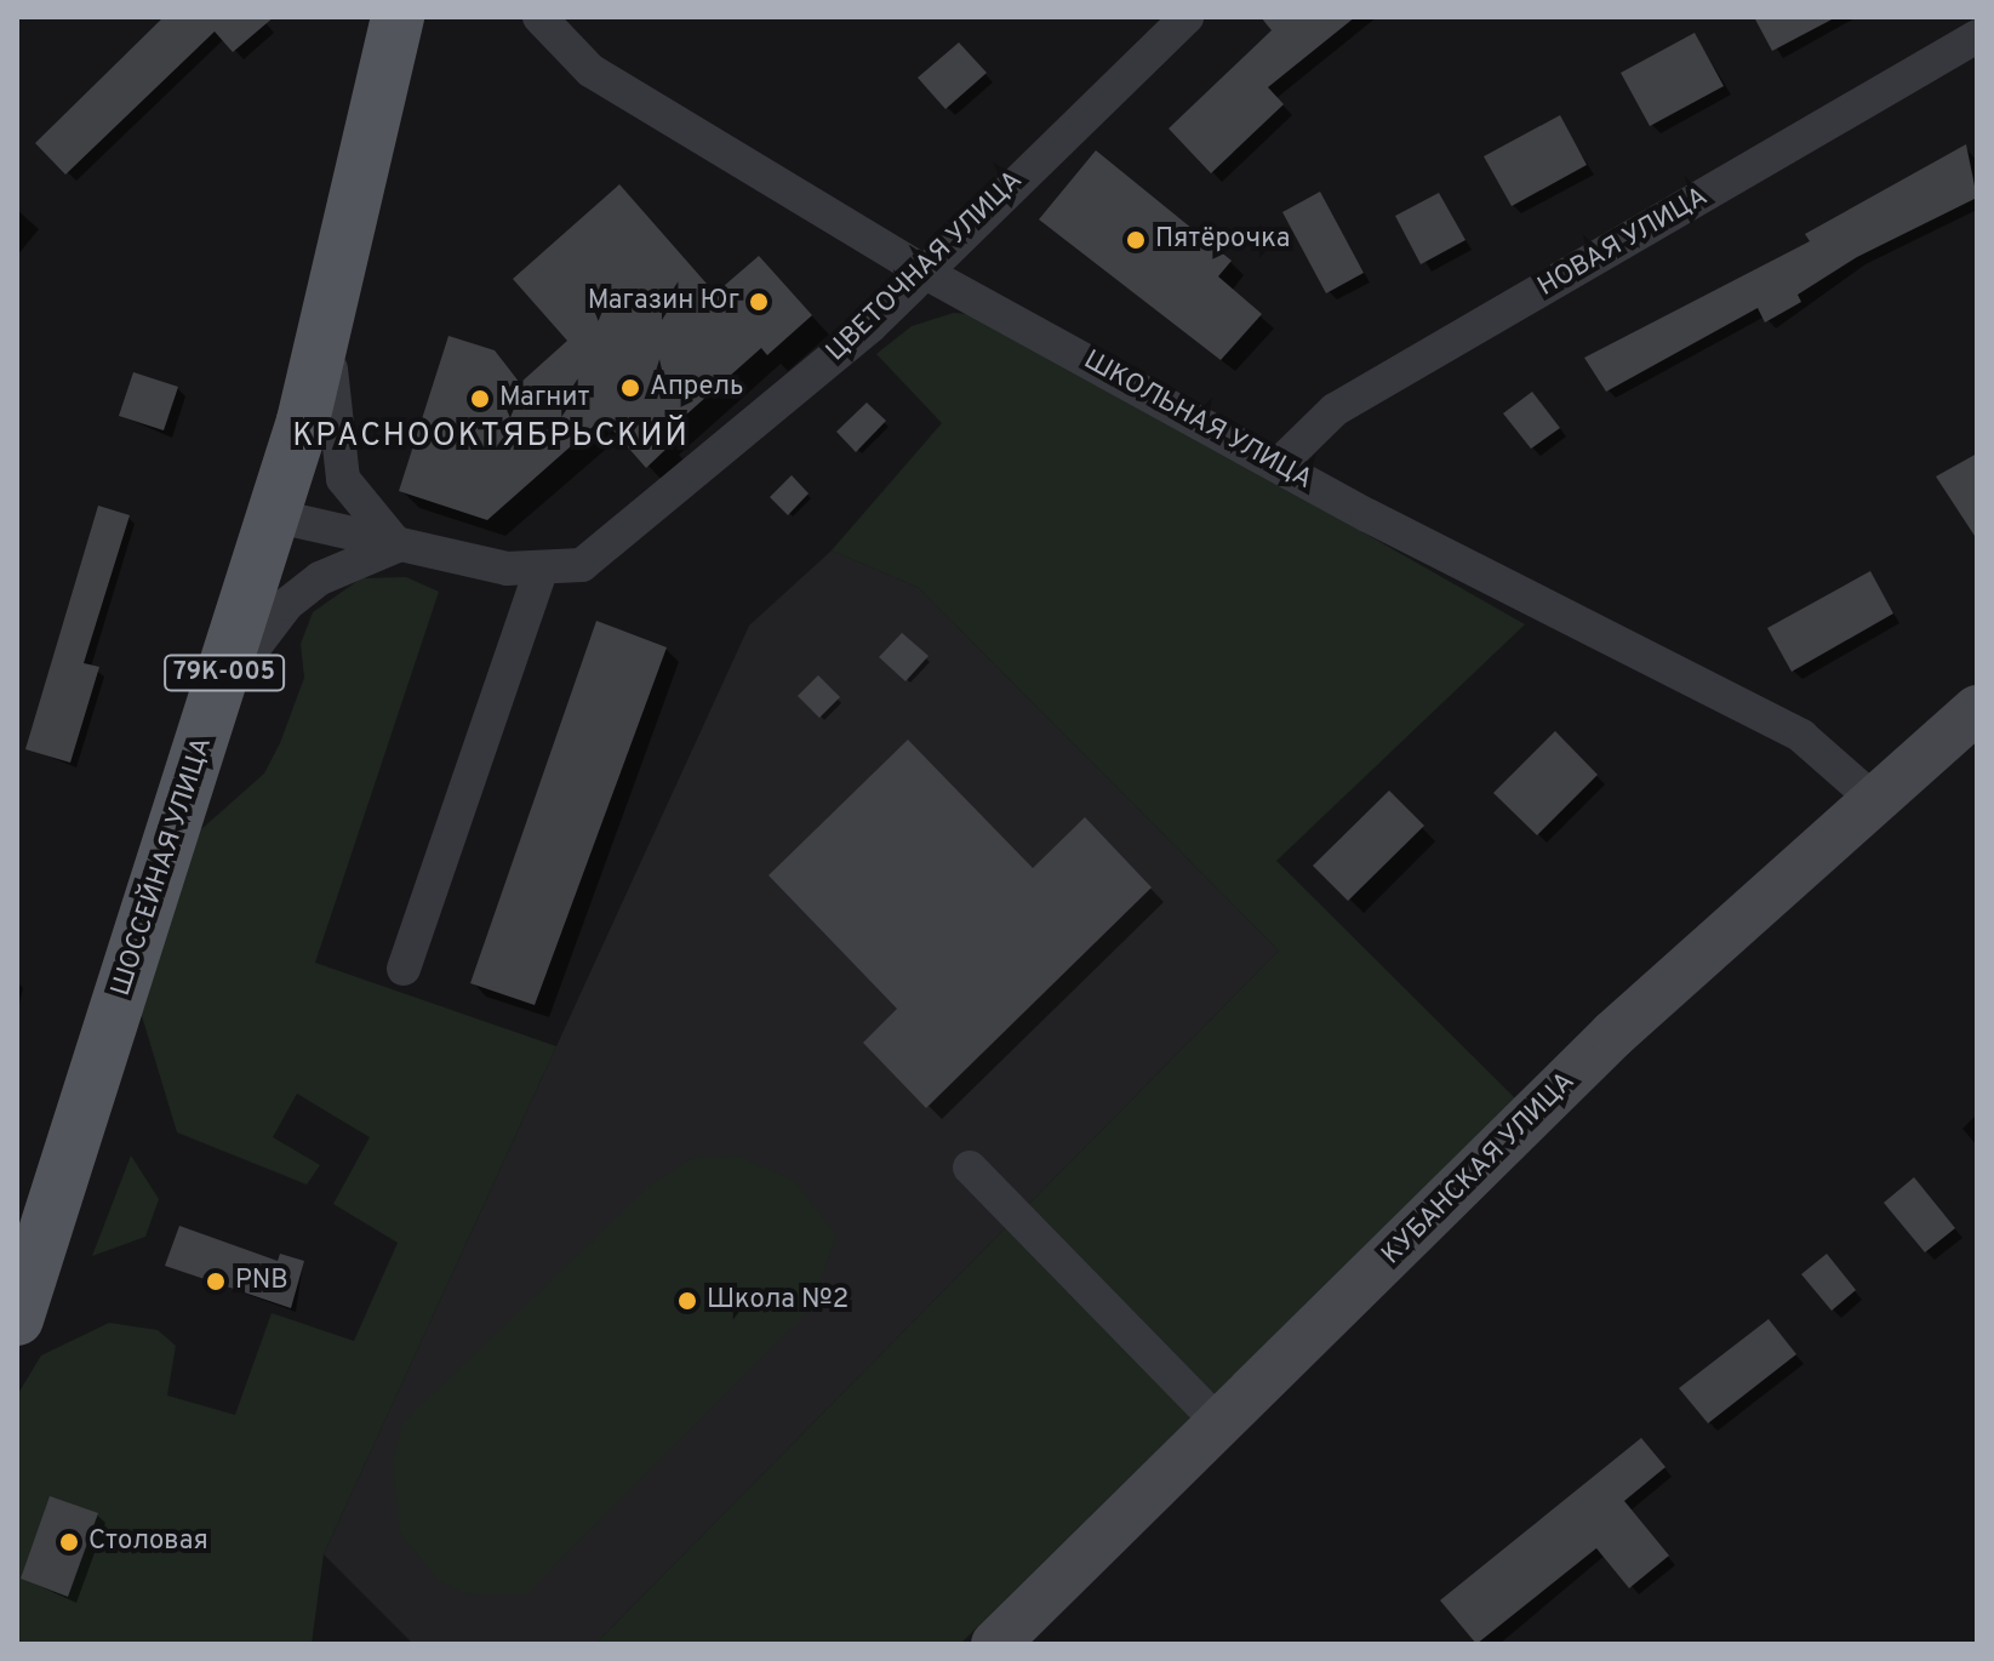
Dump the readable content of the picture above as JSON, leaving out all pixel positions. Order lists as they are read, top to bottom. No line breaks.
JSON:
{"streets":{"main road":["79К-005","ШОССЕЙНАЯ УЛИЦА","КУБАНСКАЯ УЛИЦА"],"street":["НОВАЯ УЛИЦА","ЦВЕТОЧНАЯ УЛИЦА","ШКОЛЬНАЯ УЛИЦА"]},"crossings":[["НОВАЯ УЛИЦА","ШКОЛЬНАЯ УЛИЦА"],["ЦВЕТОЧНАЯ УЛИЦА","ШКОЛЬНАЯ УЛИЦА"],["ЦВЕТОЧНАЯ УЛИЦА","ШОССЕЙНАЯ УЛИЦА"],["ШКОЛЬНАЯ УЛИЦА","КУБАНСКАЯ УЛИЦА"]],"districts":["КРАСНООКТЯБРЬСКИЙ"],"places":["Пятёрочка","Магазин Юг","Апрель","Магнит","PNB","Школа №2","Столовая"]}
